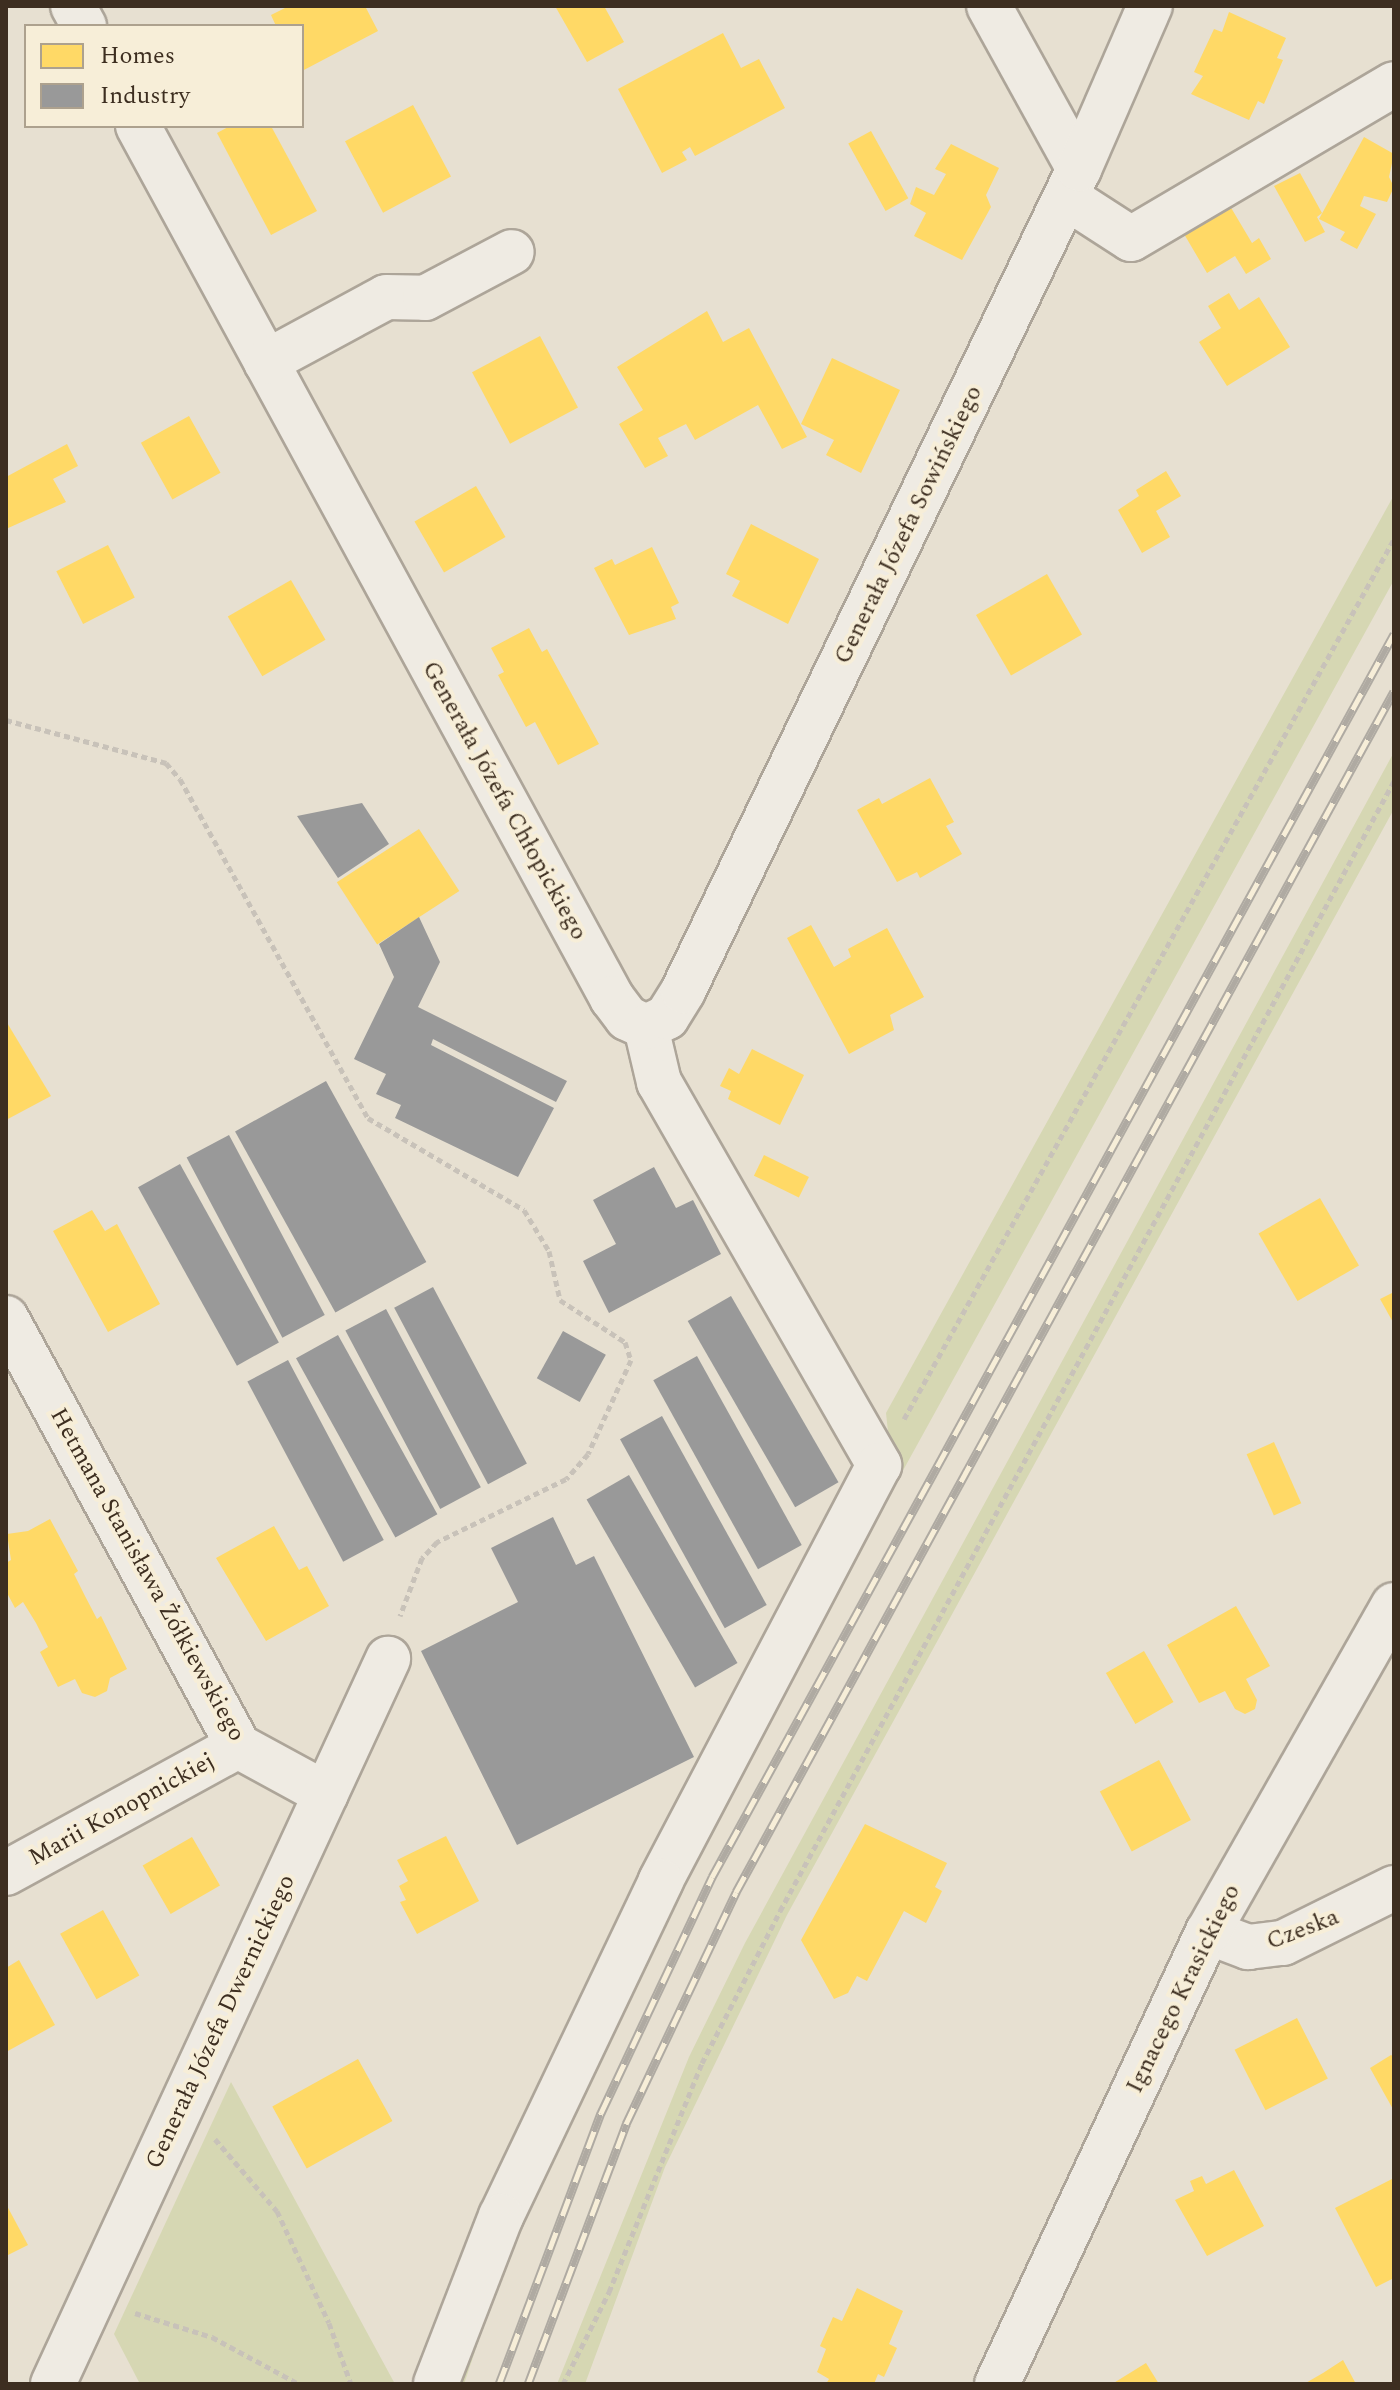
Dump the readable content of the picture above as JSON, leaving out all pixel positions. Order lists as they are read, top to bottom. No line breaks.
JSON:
{"streets":{"street":["Generała Józefa Sowińskiego","Generała Józefa Chłopickiego","Hetmana Stanisława Żółkiewskiego","Marii Konopnickiej","Czeska","Ignacego Krasickiego","Generała Józefa Dwernickiego"]},"crossings":[["Generała Józefa Sowińskiego","Generała Józefa Chłopickiego"],["Hetmana Stanisława Żółkiewskiego","Marii Konopnickiej"],["Hetmana Stanisława Żółkiewskiego","Generała Józefa Dwernickiego"],["Czeska","Ignacego Krasickiego"]],"legend":["Homes","Industry"]}
